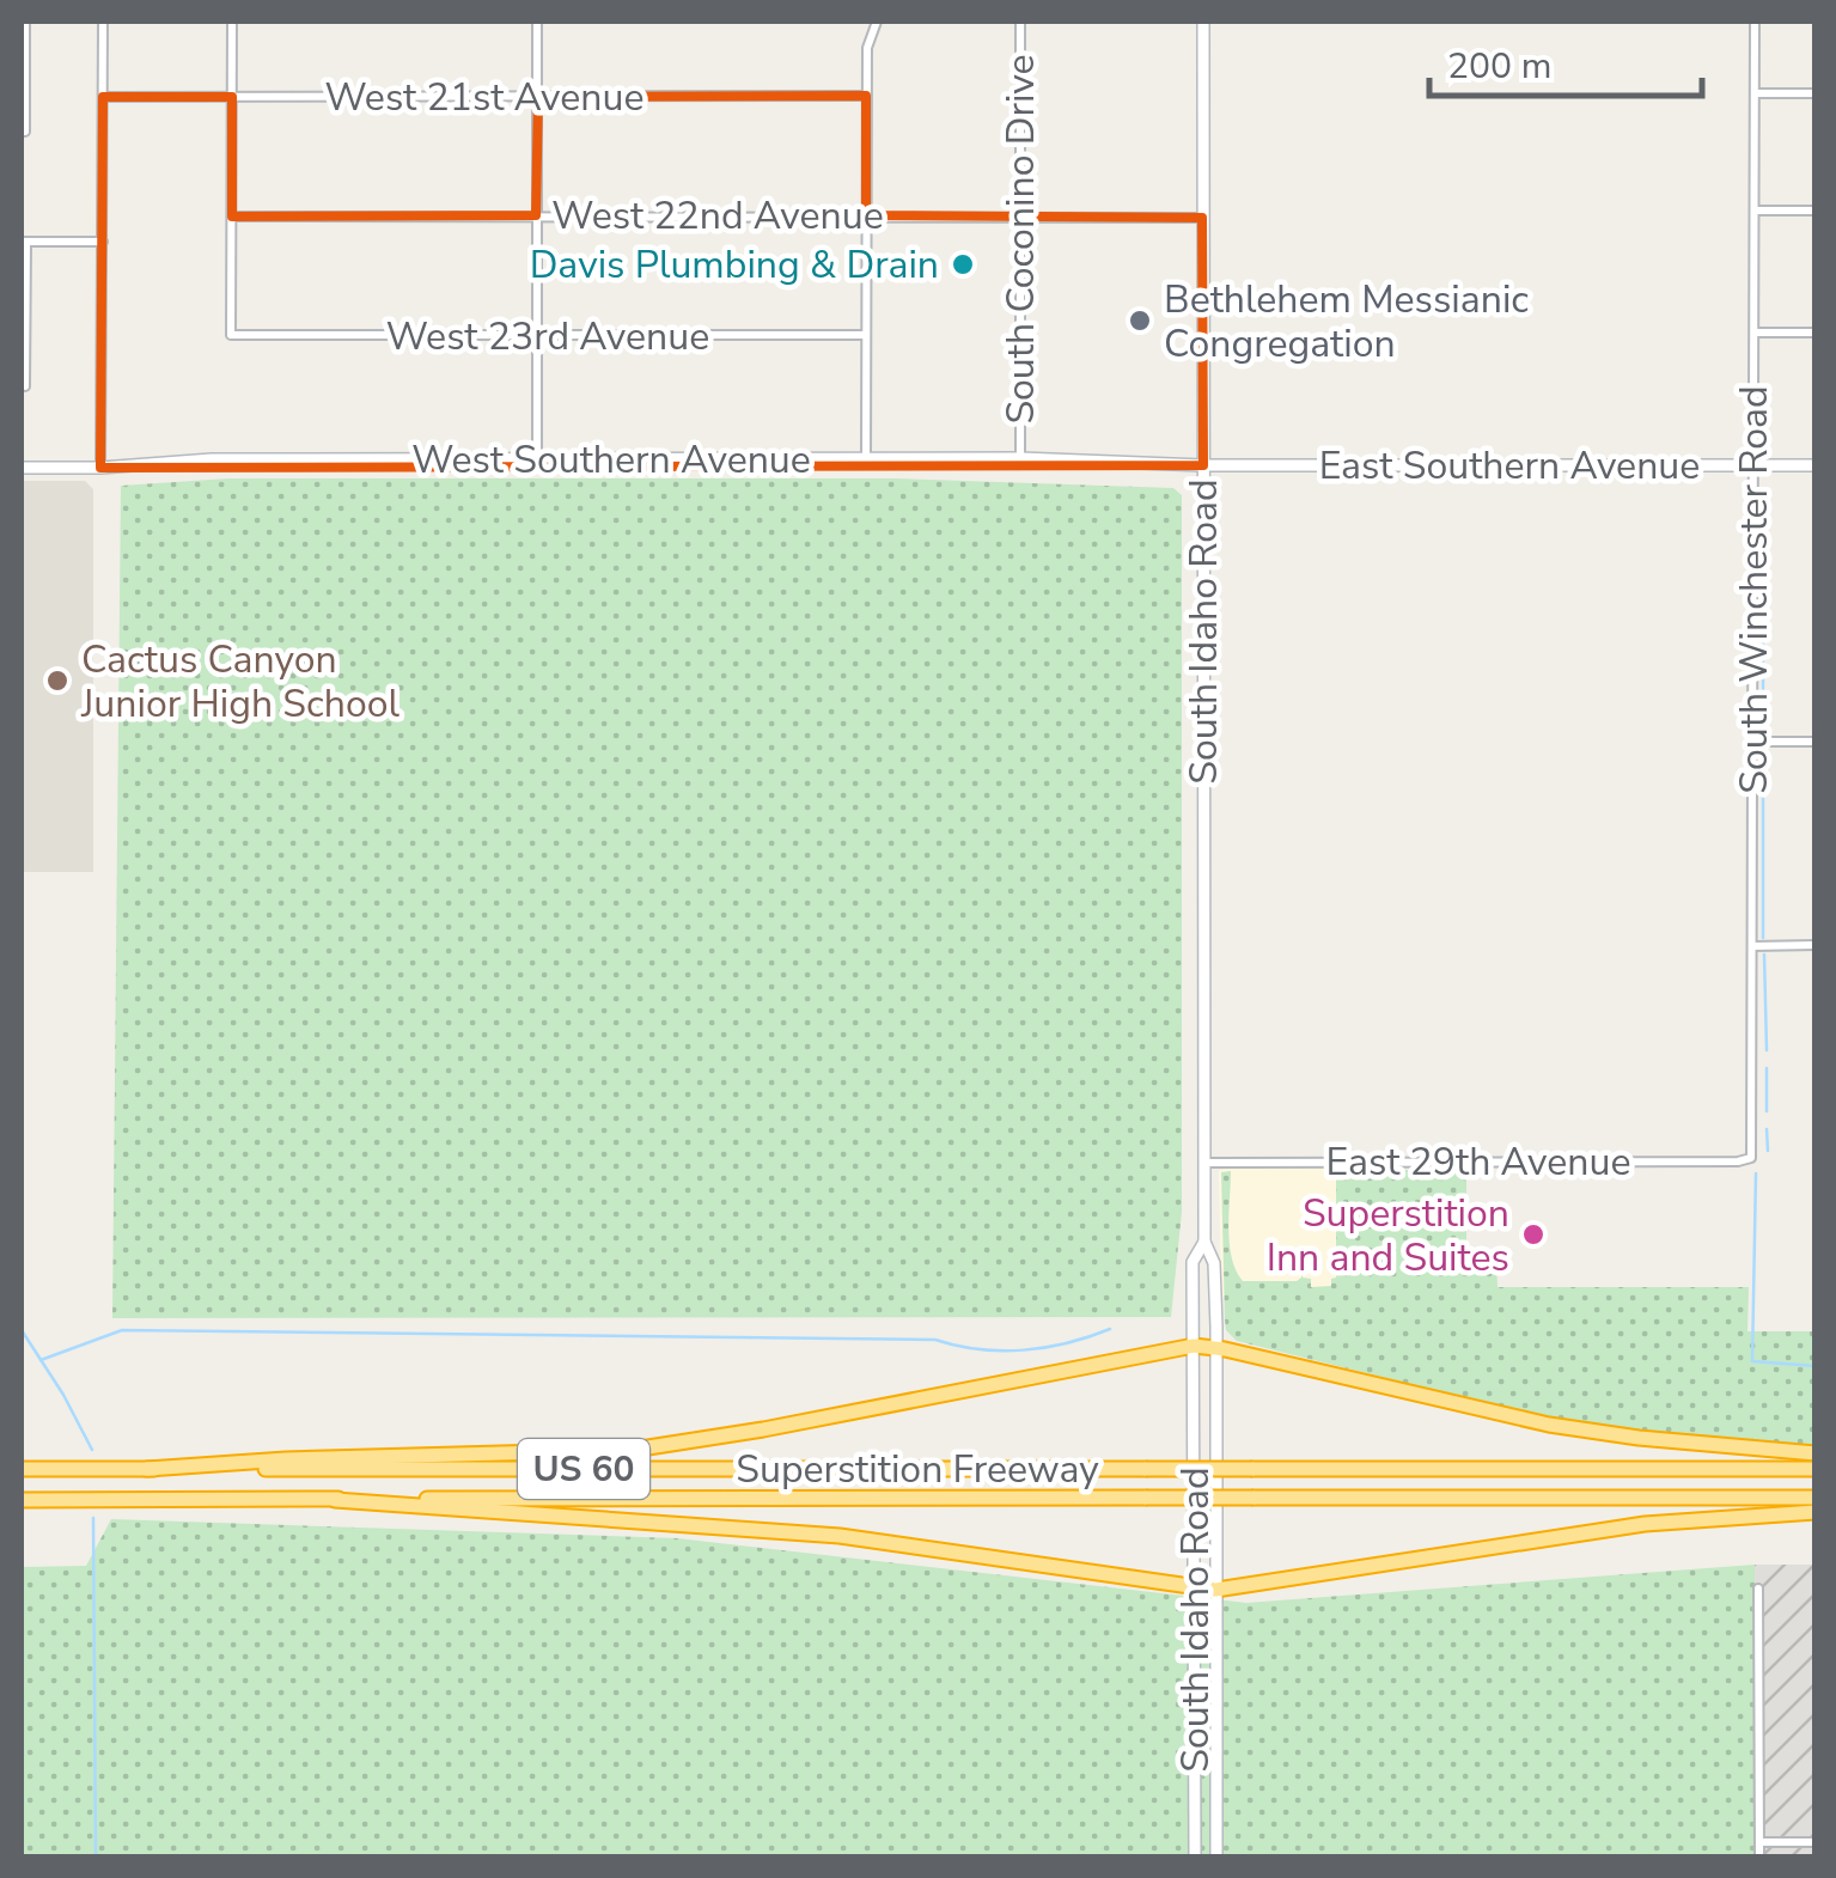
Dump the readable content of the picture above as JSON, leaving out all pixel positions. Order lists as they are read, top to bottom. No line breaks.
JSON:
{"streets":{"highway":["US 60","Superstition Freeway"],"main road":["West Southern Avenue","East Southern Avenue","South Idaho Road"],"street":["West 21st Avenue","West 22nd Avenue","South Coconino Drive","West 23rd Avenue","South Winchester Road","East 29th Avenue"]},"crossings":[["West 22nd Avenue","South Coconino Drive"],["West 22nd Avenue","West 23rd Avenue"],["West 22nd Avenue","South Idaho Road"],["South Coconino Drive","West Southern Avenue"],["West Southern Avenue","East Southern Avenue"],["West Southern Avenue","South Idaho Road"],["East Southern Avenue","South Winchester Road"],["East Southern Avenue","South Idaho Road"],["South Winchester Road","East 29th Avenue"],["South Idaho Road","East 29th Avenue"]],"places":["Davis Plumbing & Drain","Bethlehem Messianic Congregation","Cactus Canyon Junior High School","Superstition Inn and Suites"],"scale_bar":"200 m"}
